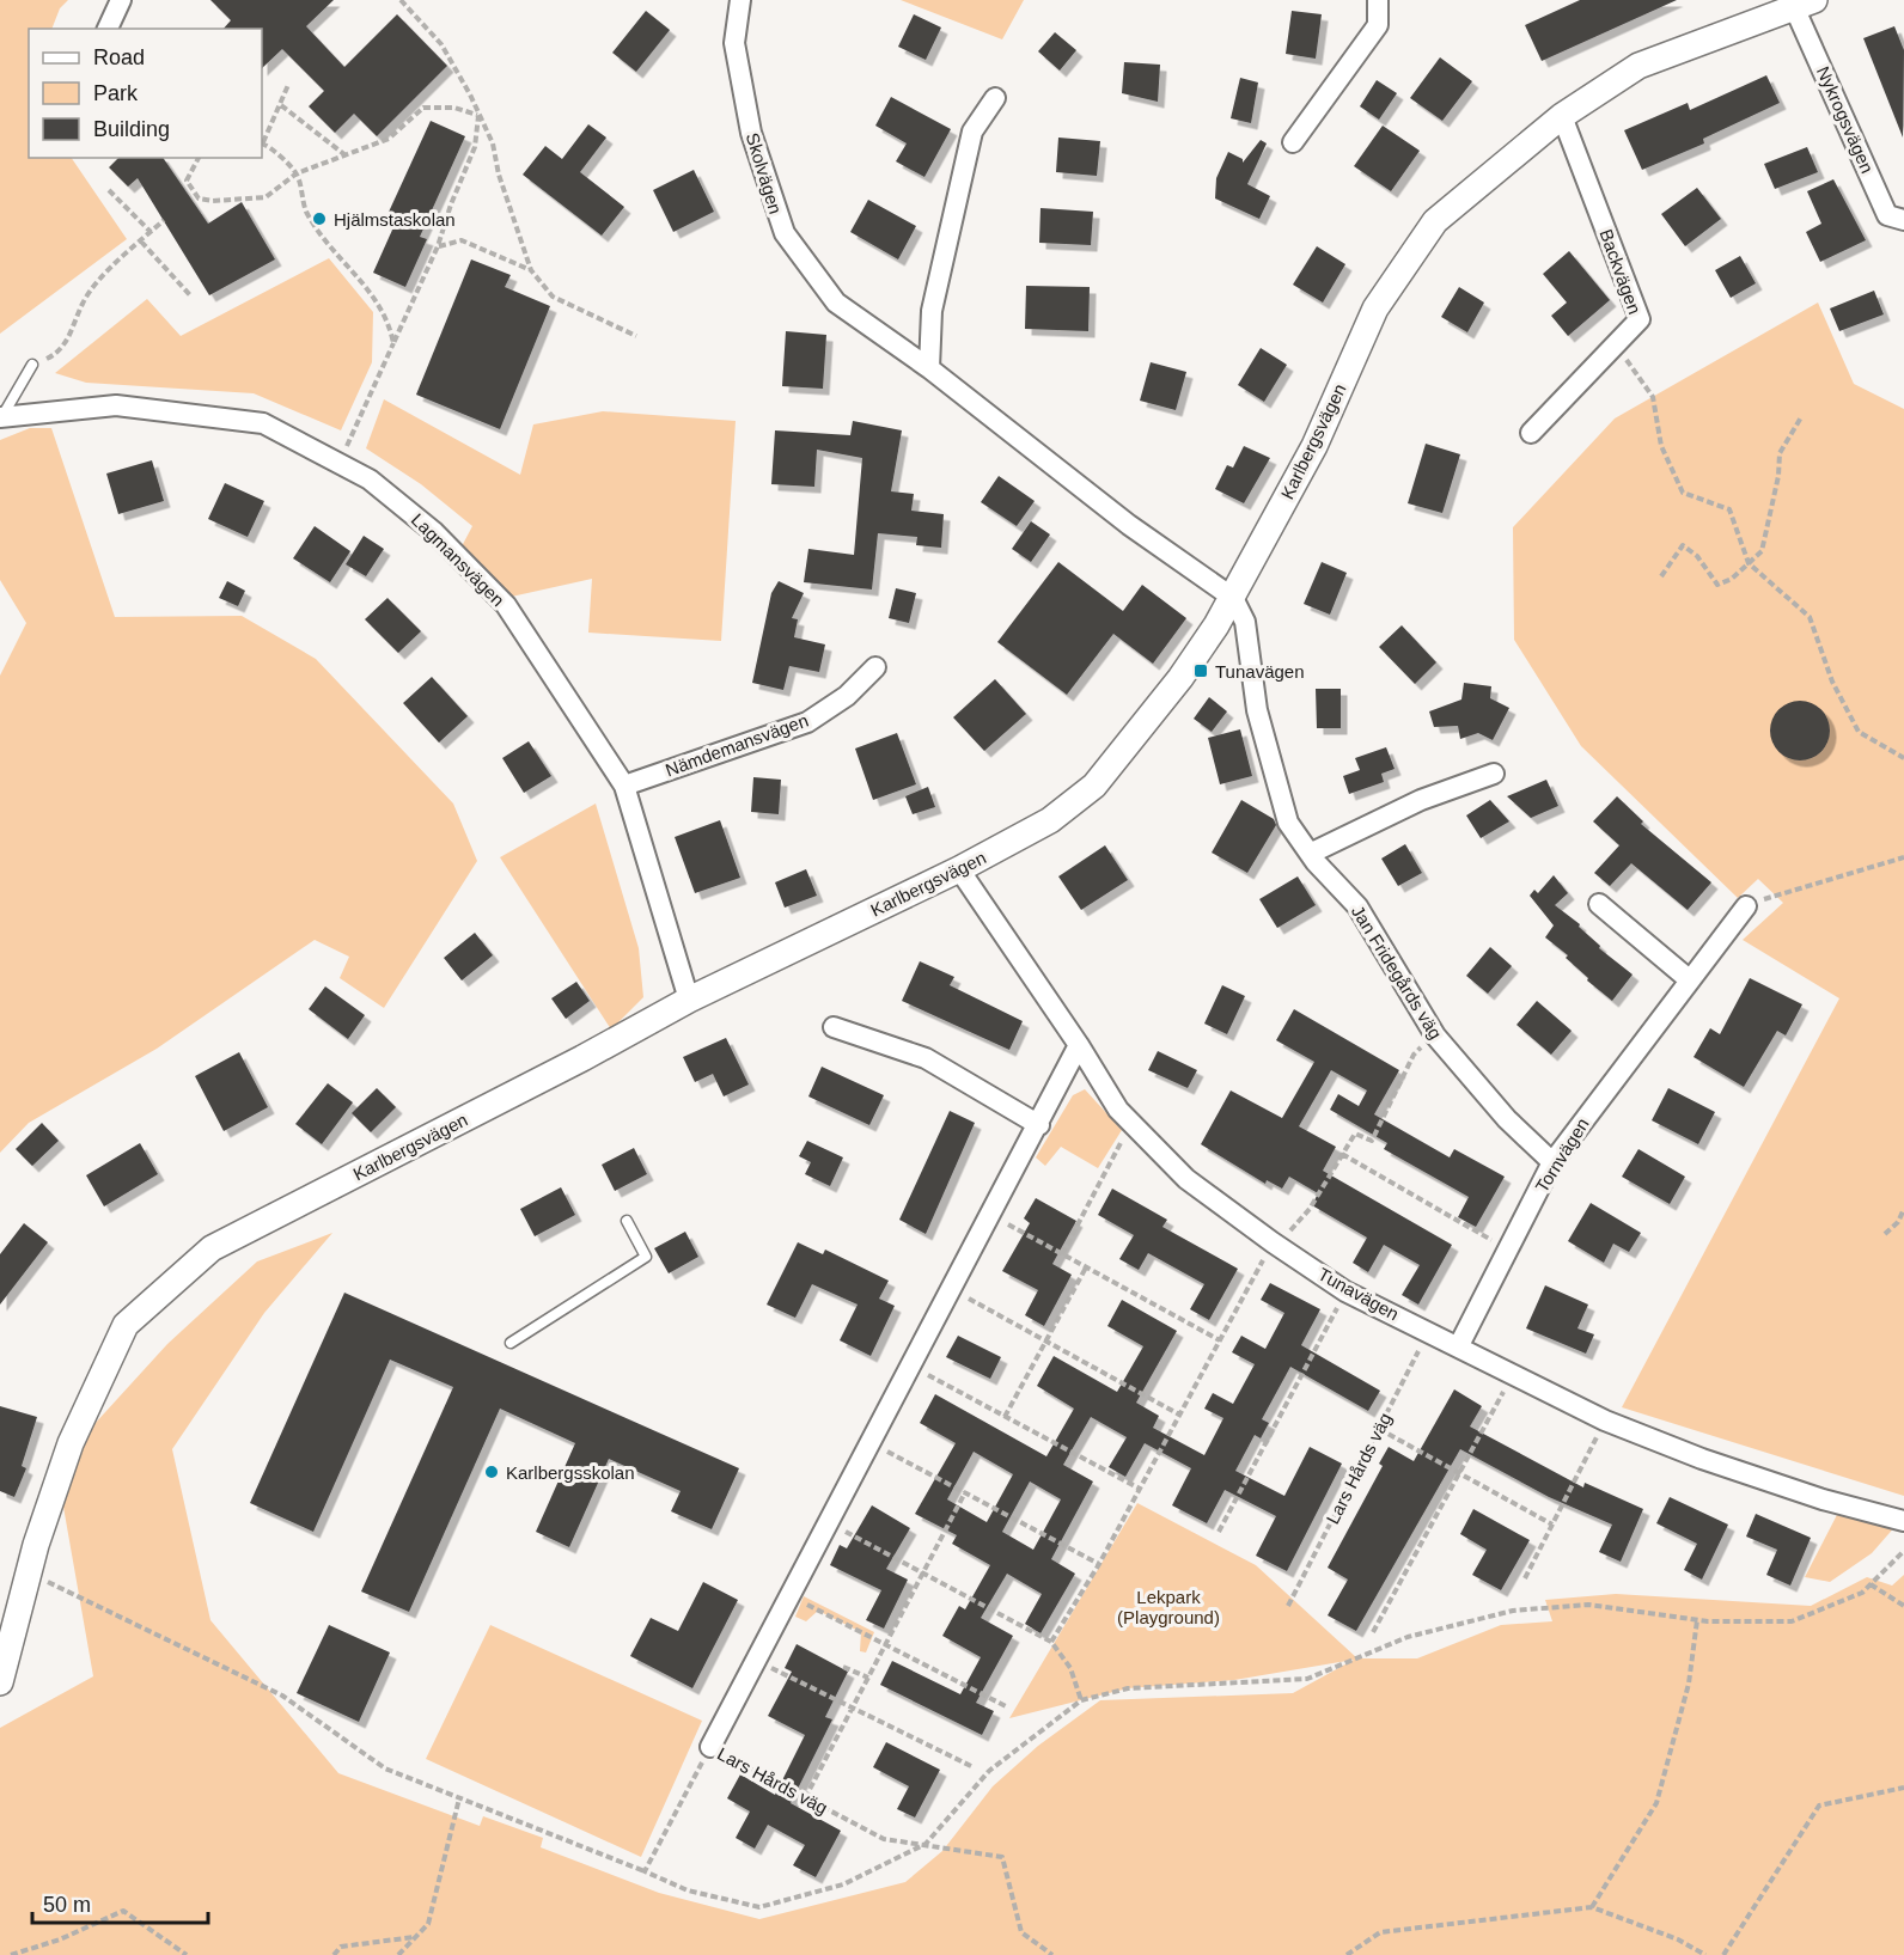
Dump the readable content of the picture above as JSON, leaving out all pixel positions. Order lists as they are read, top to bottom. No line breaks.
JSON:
{"streets":{"street":["Nykrogsvägen","Skolvägen","Backvägen","Karlbergsvägen","Lagmansvägen","Nämdemansvägen","Jan Fridegårds väg","Tornvägen","Tunavägen","Lars Hårds väg"]},"crossings":[["Nykrogsvägen","Karlbergsvägen"],["Skolvägen","Karlbergsvägen"],["Skolvägen","Jan Fridegårds väg"],["Backvägen","Karlbergsvägen"],["Karlbergsvägen","Lagmansvägen"],["Karlbergsvägen","Jan Fridegårds väg"],["Karlbergsvägen","Tunavägen"],["Lagmansvägen","Nämdemansvägen"],["Jan Fridegårds väg","Tornvägen"],["Tornvägen","Tunavägen"],["Tunavägen","Lars Hårds väg"]],"parks":["Lekpark (Playground)"],"places":{"other":["Hjälmstaskolan","Karlbergsskolan"],"transit":["Tunavägen"]},"legend":["Road","Park","Building"],"scale_bar":"50 m"}
